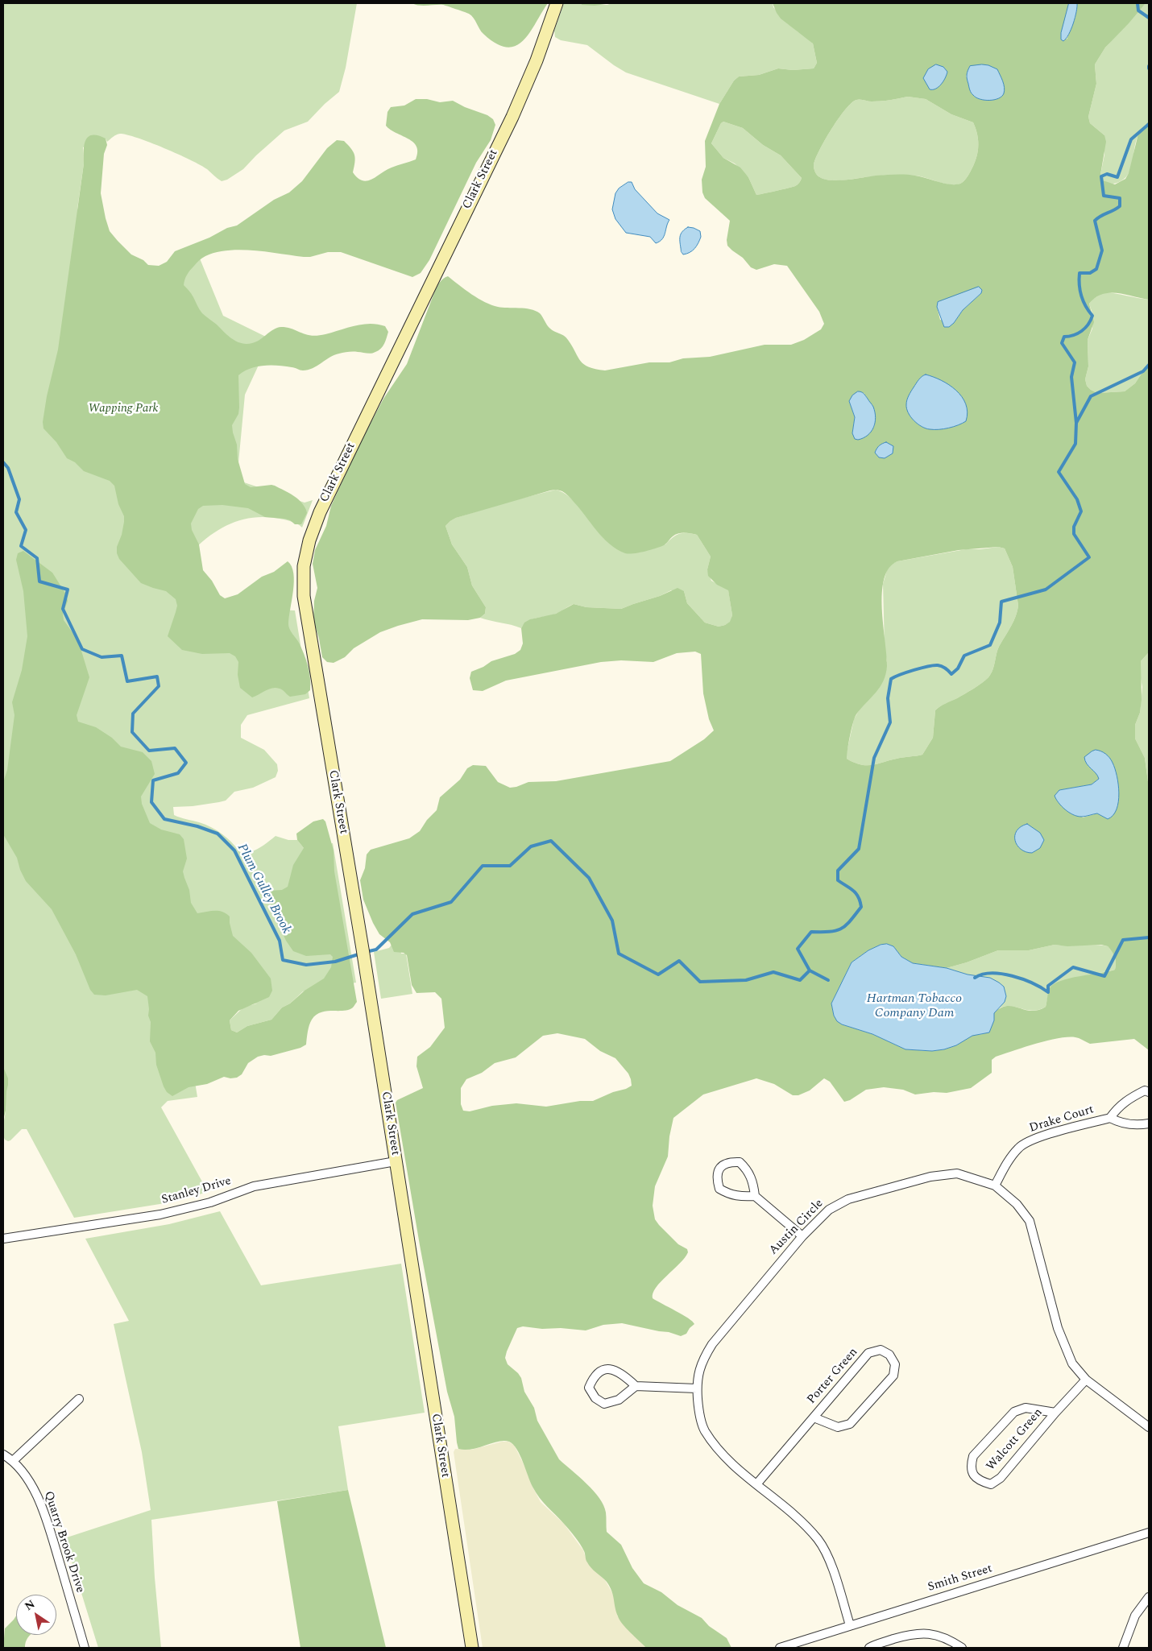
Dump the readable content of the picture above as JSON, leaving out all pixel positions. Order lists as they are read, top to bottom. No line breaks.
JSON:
{"streets":{"main road":["Clark Street"],"street":["Drake Court","Stanley Drive","Austin Circle","Porter Green","Walcott Green","Quarry Brook Drive","Smith Street"]},"crossings":[["Clark Street","Stanley Drive"],["Drake Court","Austin Circle"],["Austin Circle","Porter Green"],["Austin Circle","Walcott Green"],["Austin Circle","Smith Street"]],"water":["Plum Gulley Brook","Hartman Tobacco Company Dam"],"parks":["Wapping Park"],"north":"top left"}
